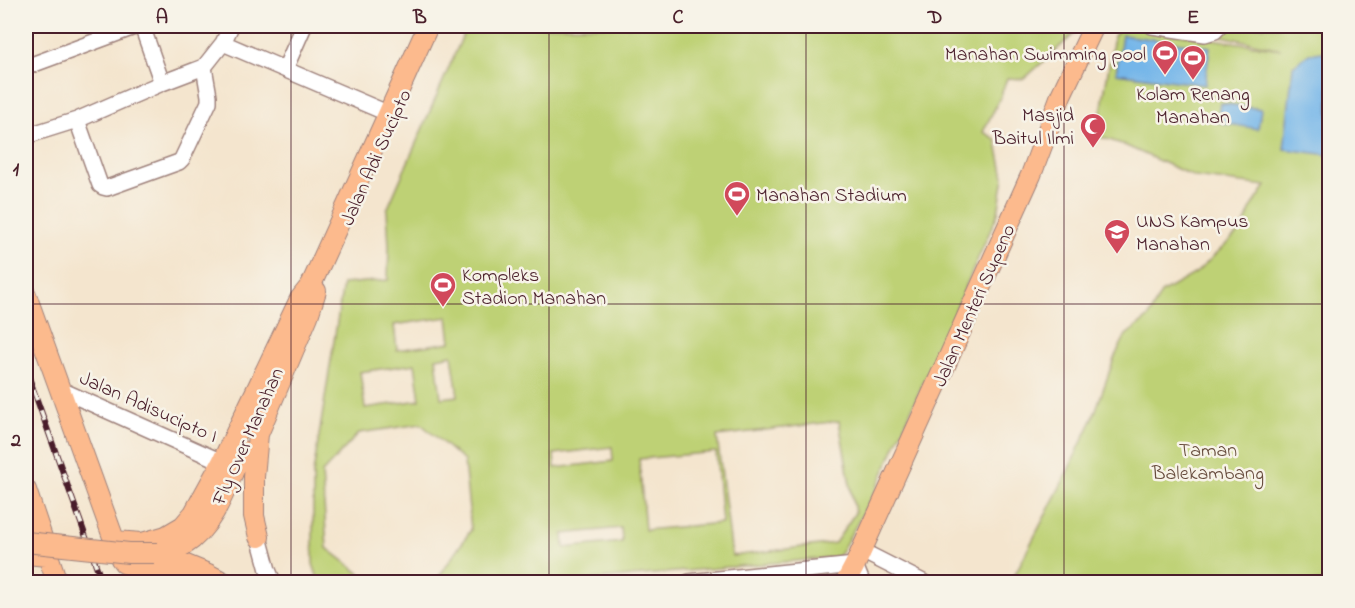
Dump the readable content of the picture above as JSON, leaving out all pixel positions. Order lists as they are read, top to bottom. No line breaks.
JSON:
{"streets":{"main road":["Jalan Adi Sucipto","Jalan Menteri Supeno","Fly Over Manahan"],"street":["Jalan Adisucipto I"]},"crossings":[["Jalan Adi Sucipto","Jalan Adisucipto I"],["Jalan Adi Sucipto","Fly Over Manahan"]],"parks":["Taman Balekambang"],"places":{"sports":["Manahan Swimming pool","Kolam Renang Manahan","Manahan Stadium","Kompleks Stadion Manahan"],"mosque":["Masjid Baitul Ilmi"],"school or university":["UNS Kampus Manahan"]},"grid":{"columns":["A","B","C","D","E"],"rows":["1","2"]}}
